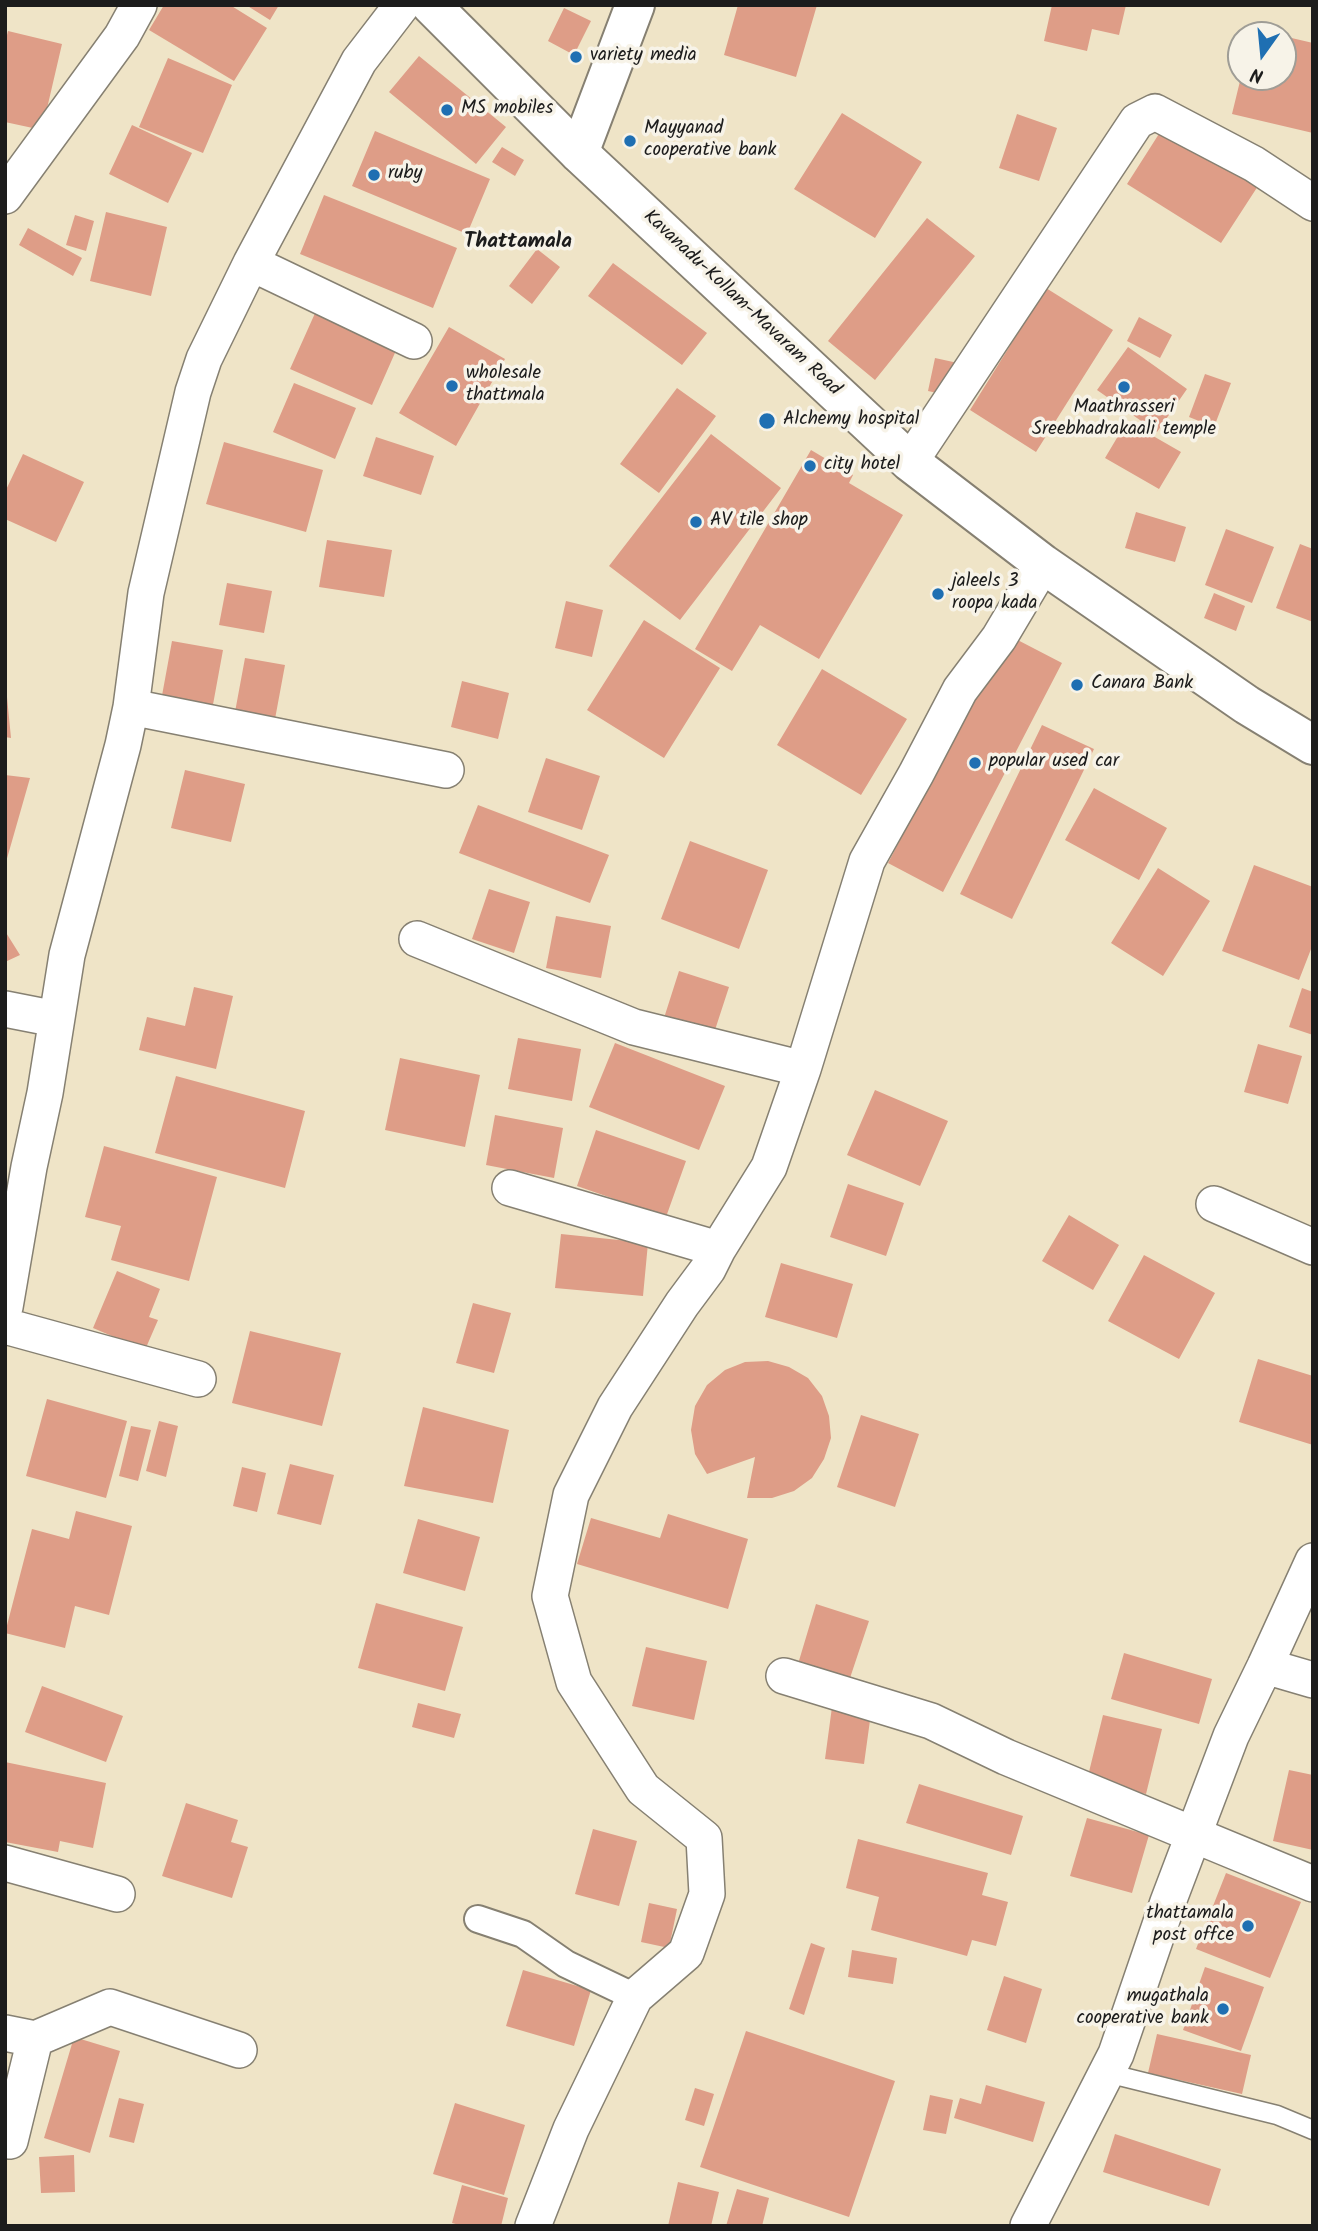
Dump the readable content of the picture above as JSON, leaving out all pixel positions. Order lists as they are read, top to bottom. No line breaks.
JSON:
{"streets":{"main road":["Kavanadu-Kollam-Mavaram Road"]},"districts":["Thattamala"],"places":["variety media","MS mobiles","Mayyanad cooperative bank","ruby","wholesale thattmala","Maathrasseri Sreebhadrakaali temple","Alchemy hospital","city hotel","AV tile shop","jaleels 3 roopa kada","Canara Bank","popular used car","thattamala post offce","mugathala cooperative bank"],"north":"bottom"}
